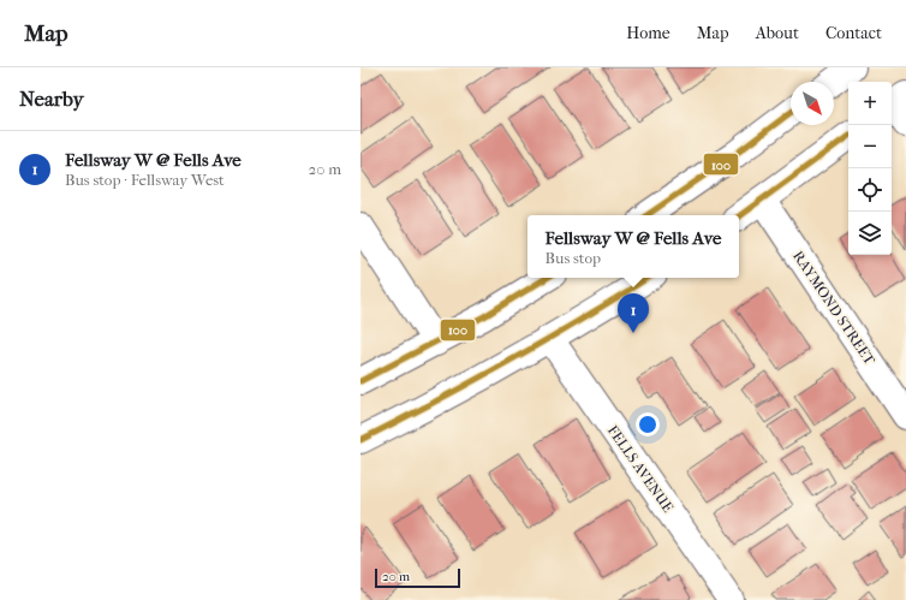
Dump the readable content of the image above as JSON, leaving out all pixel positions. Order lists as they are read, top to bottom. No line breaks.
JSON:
{"streets":{"main road":["RAYMOND STREET","FELLS AVENUE"]},"lines":["transit line 100"],"scale_bar":"20 m","north":"bottom right","page":{"header":"Map","nav":["Home","Map","About","Contact"],"heading":"Nearby","map_buttons":["+","−"],"list":[{"mark":"1","name":"Fellsway W @ Fells Ave","note":"Bus stop · Fellsway West","value":"20 m"}],"popup":["Fellsway W @ Fells Ave","Bus stop"],"pins":"1","scale":"20 m"}}
